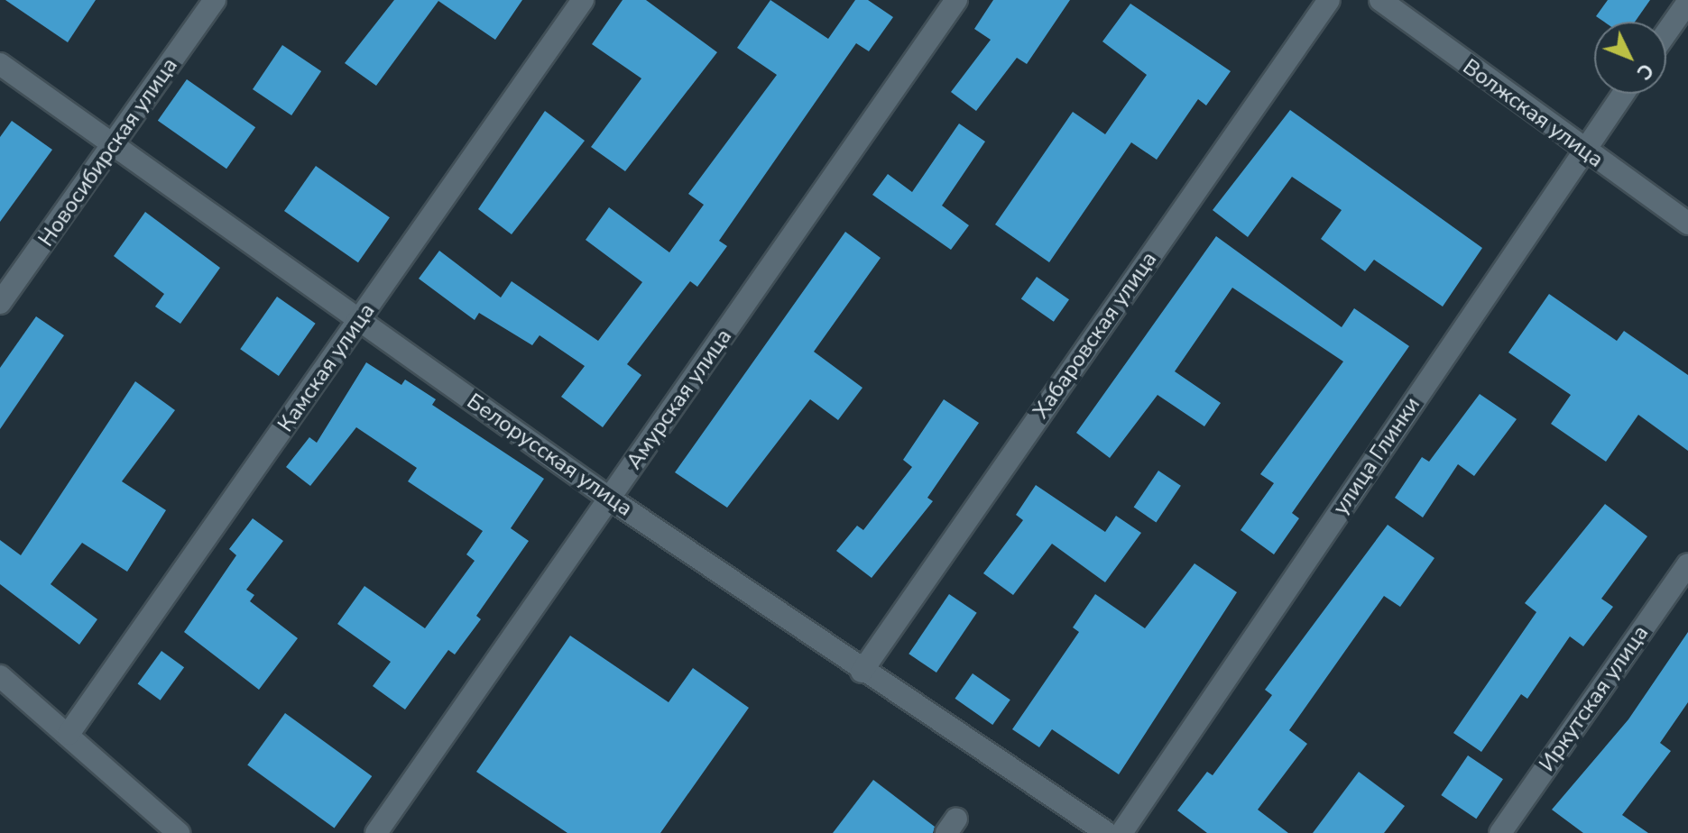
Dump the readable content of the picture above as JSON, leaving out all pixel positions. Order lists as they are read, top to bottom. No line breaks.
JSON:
{"streets":{"street":["Волжская улица","Новосибирская улица","Хабаровская улица","Камская улица","Амурская улица","Белорусская улица","улица Глинки","Иркутская улица"]},"crossings":[["Волжская улица","улица Глинки"],["Новосибирская улица","Белорусская улица"],["Хабаровская улица","Белорусская улица"],["Камская улица","Белорусская улица"],["Амурская улица","Белорусская улица"]],"north":"bottom right"}
